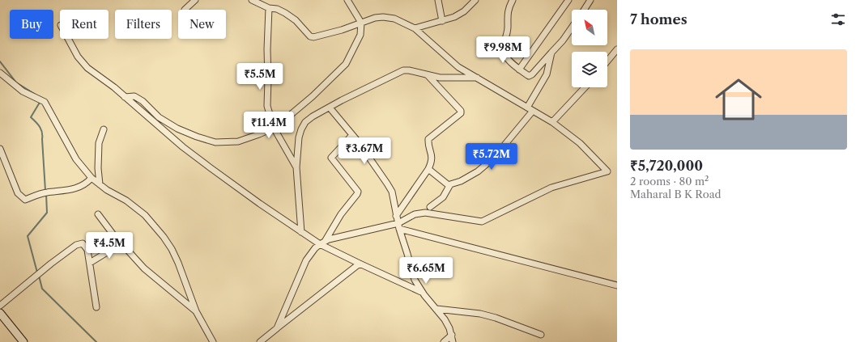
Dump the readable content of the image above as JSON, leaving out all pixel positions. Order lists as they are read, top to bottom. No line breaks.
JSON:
{"north":"top left","page":{"heading":"7 homes","chip":["Buy","Rent","Filters","New"],"price":["₹9.98M","₹5.5M","₹11.4M","₹3.67M","₹5.72M","₹4.5M","₹6.65M"],"list":[{"name":"₹5,720,000","note":"2 rooms · 80 m² · Maharal B K Road"}]}}
